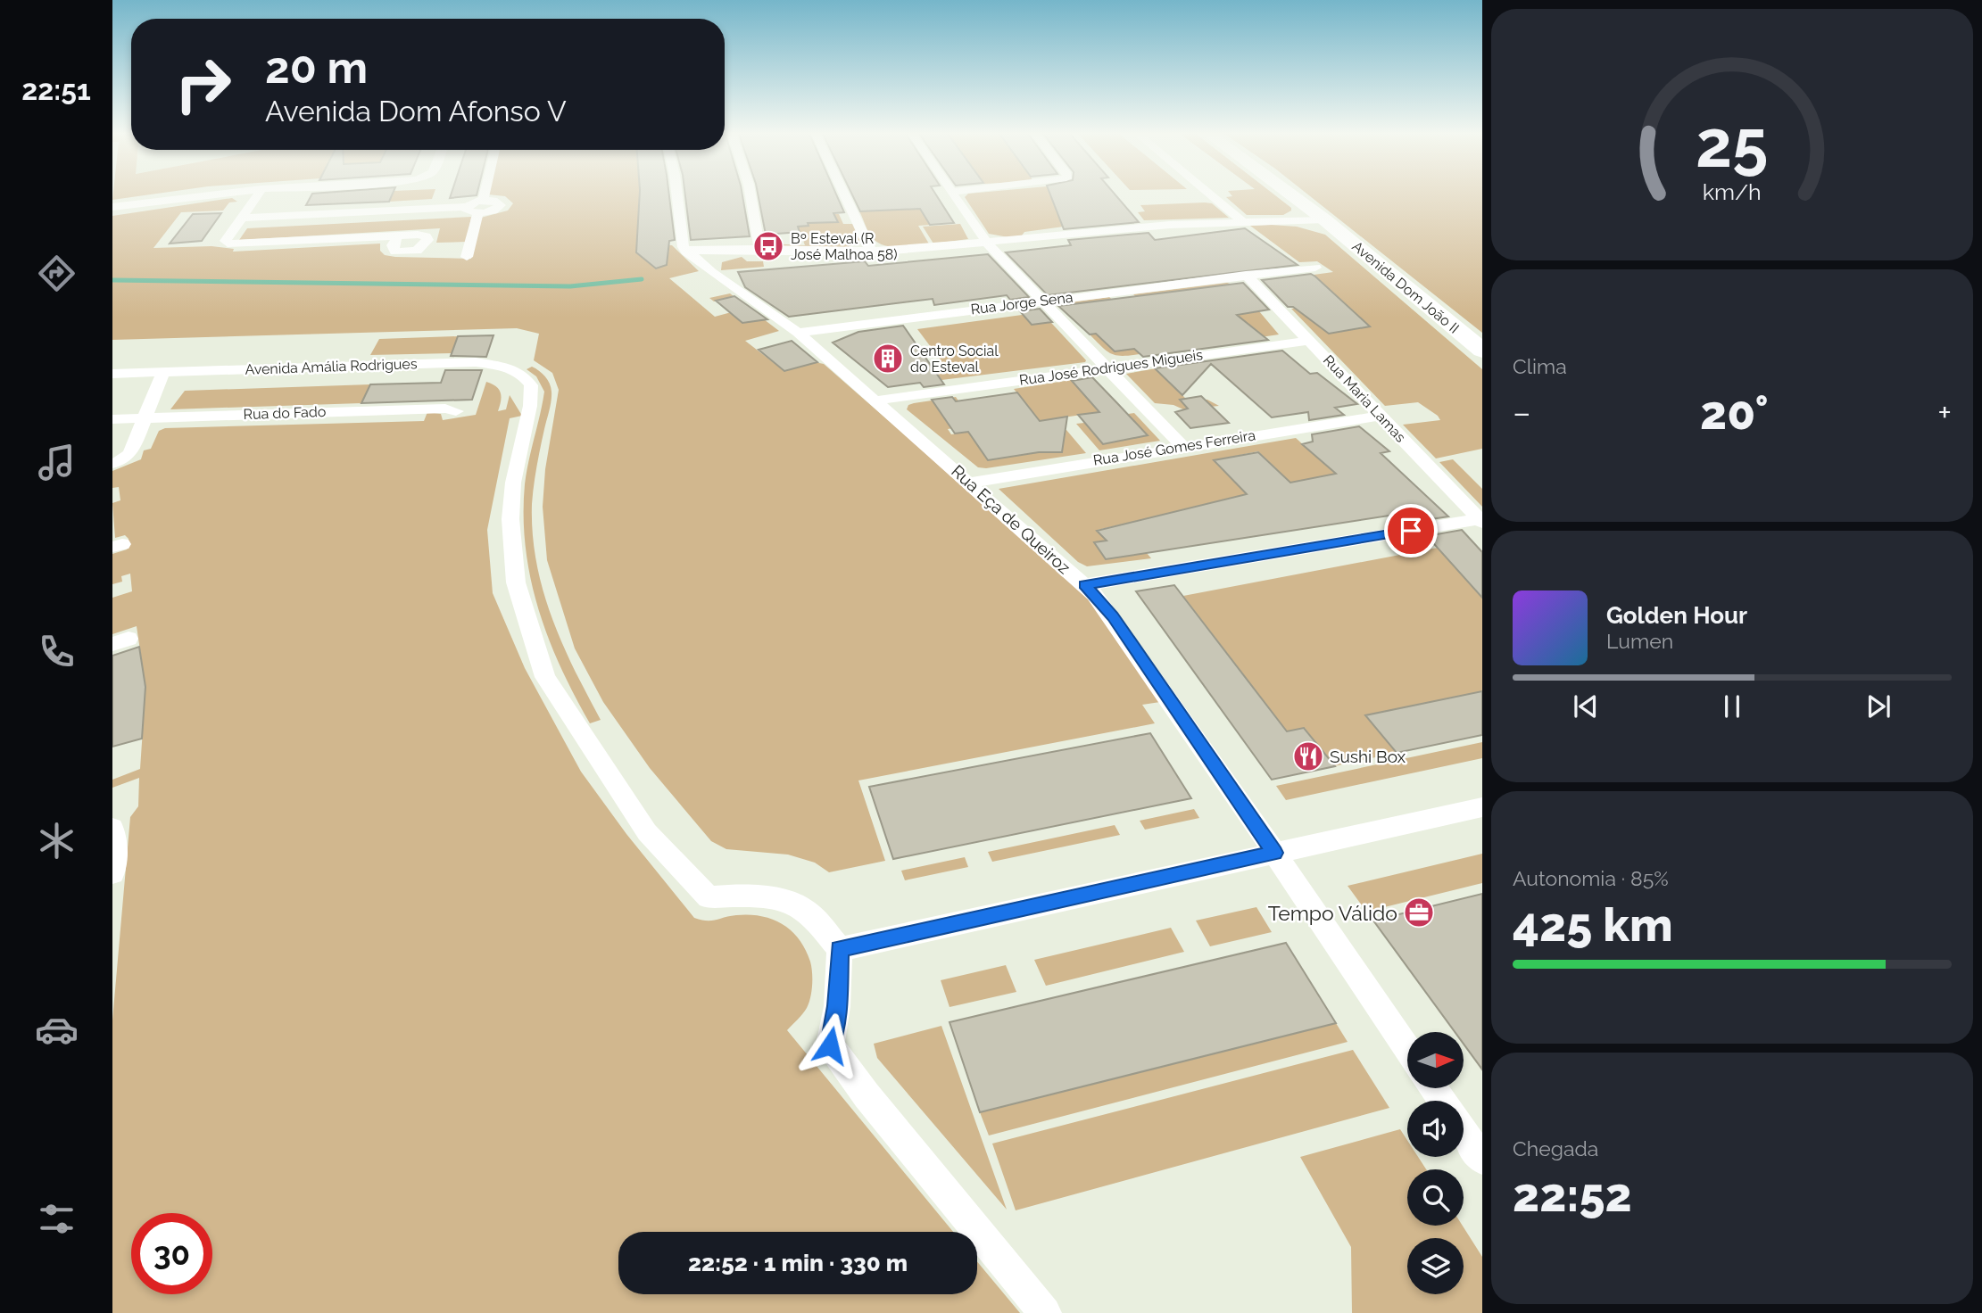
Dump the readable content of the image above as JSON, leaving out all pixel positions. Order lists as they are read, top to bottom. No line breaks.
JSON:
{"streets":{"main road":["Avenida Dom João II"],"street":["Rua Jorge Sena","Avenida Amália Rodrigues","Rua José Rodrigues Migueis","Rua Maria Lamas","Rua do Fado","Rua José Gomes Ferreira","Rua Eça de Queiroz"]},"crossings":[["Rua Jorge Sena","Rua Maria Lamas"],["Rua Jorge Sena","Rua Eça de Queiroz"],["Rua José Rodrigues Migueis","Rua Maria Lamas"],["Rua José Rodrigues Migueis","Rua Eça de Queiroz"],["Rua Maria Lamas","Rua José Gomes Ferreira"],["Rua José Gomes Ferreira","Rua Eça de Queiroz"]],"places":{"bus stop":["Bº Esteval (R José Malhoa 58)"],"building":["Centro Social do Esteval"],"restaurant":["Sushi Box"],"office":["Tempo Válido"]},"north":"right","page":{"tabs":"22:51","turn":["20 m","Avenida Dom Afonso V"],"tile":["Clima",["Autonomia · 85%","425 km"],["Chegada","22:52"]],"heat":["−","20°","+"],"song":["Golden Hour","Lumen"],"limit":"30","trip":"22:52 · 1 min · 330 m","gauge":["25","km/h"]}}
